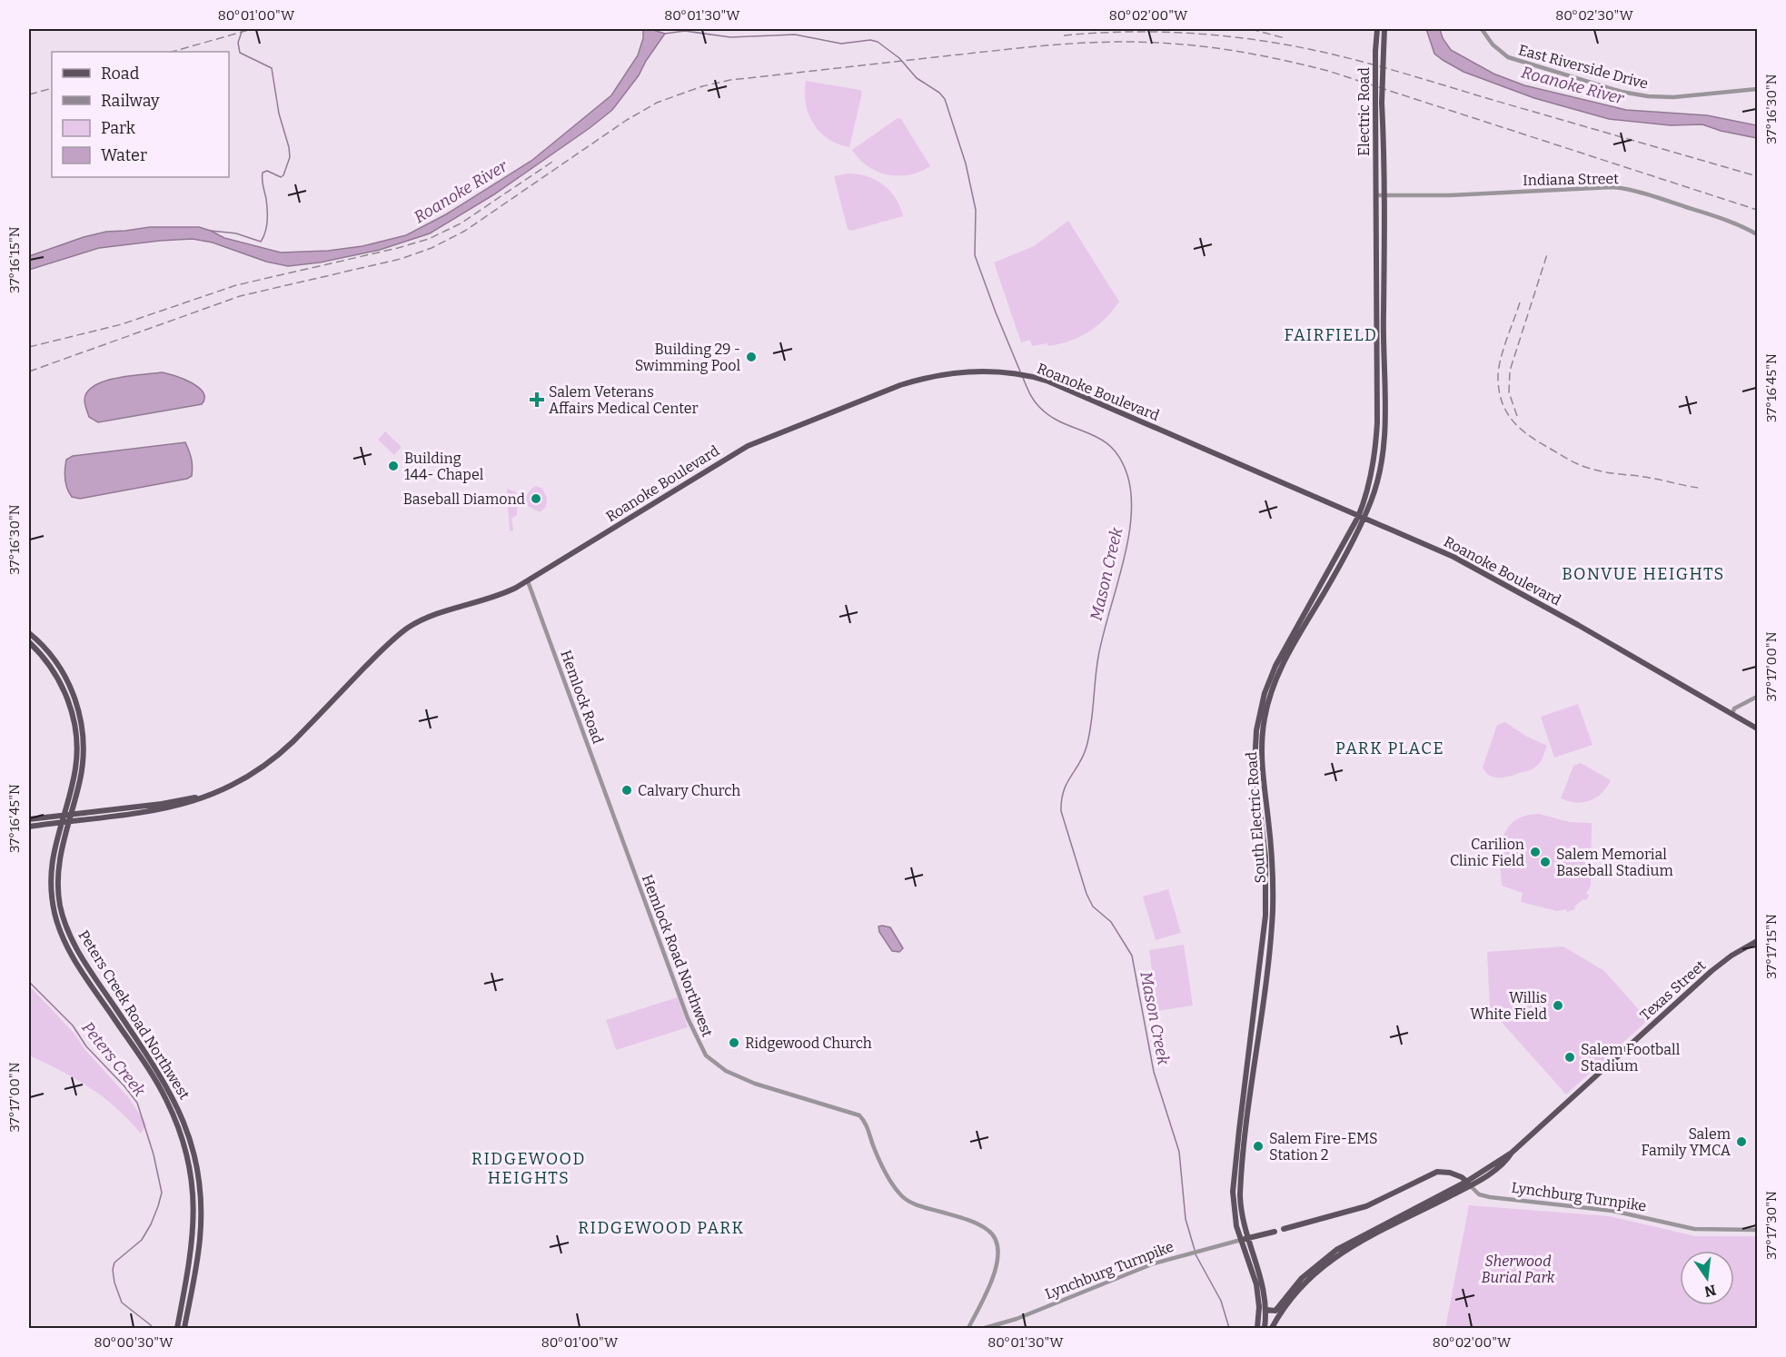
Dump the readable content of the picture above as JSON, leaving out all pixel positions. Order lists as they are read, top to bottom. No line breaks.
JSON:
{"streets":{"main road":["Electric Road","Roanoke Boulevard","South Electric Road","Texas Street","Peters Creek Road Northwest","Lynchburg Turnpike"],"street":["East Riverside Drive","Indiana Street","Hemlock Road","Hemlock Road Northwest"]},"crossings":[["Electric Road","Indiana Street"],["Electric Road","South Electric Road"],["Indiana Street","South Electric Road"],["Roanoke Boulevard","Hemlock Road"],["Roanoke Boulevard","South Electric Road"],["Hemlock Road","Hemlock Road Northwest"],["South Electric Road","Texas Street"],["South Electric Road","Lynchburg Turnpike"],["Texas Street","Lynchburg Turnpike"]],"districts":["FAIRFIELD","BONVUE HEIGHTS","PARK PLACE","RIDGEWOOD HEIGHTS","RIDGEWOOD PARK"],"water":["Roanoke River","Mason Creek","Peters Creek"],"parks":["Sherwood Burial Park"],"places":{"other":["Building 29 - Swimming Pool","Building 144- Chapel","Baseball Diamond","Calvary Church","Carilion Clinic Field","Salem Memorial Baseball Stadium","Willis White Field","Ridgewood Church","Salem Football Stadium","Salem Family YMCA","Salem Fire-EMS Station 2"],"health":["Salem Veterans Affairs Medical Center"]},"legend":["Road","Railway","Park","Water"],"north":"bottom","coordinates":["80°01'00\"W","80°01'30\"W","80°02'00\"W","80°02'30\"W","37°16'30\"N","37°16'15\"N","37°16'45\"N","37°17'00\"N","37°17'15\"N","37°17'30\"N","80°00'30\"W"]}
